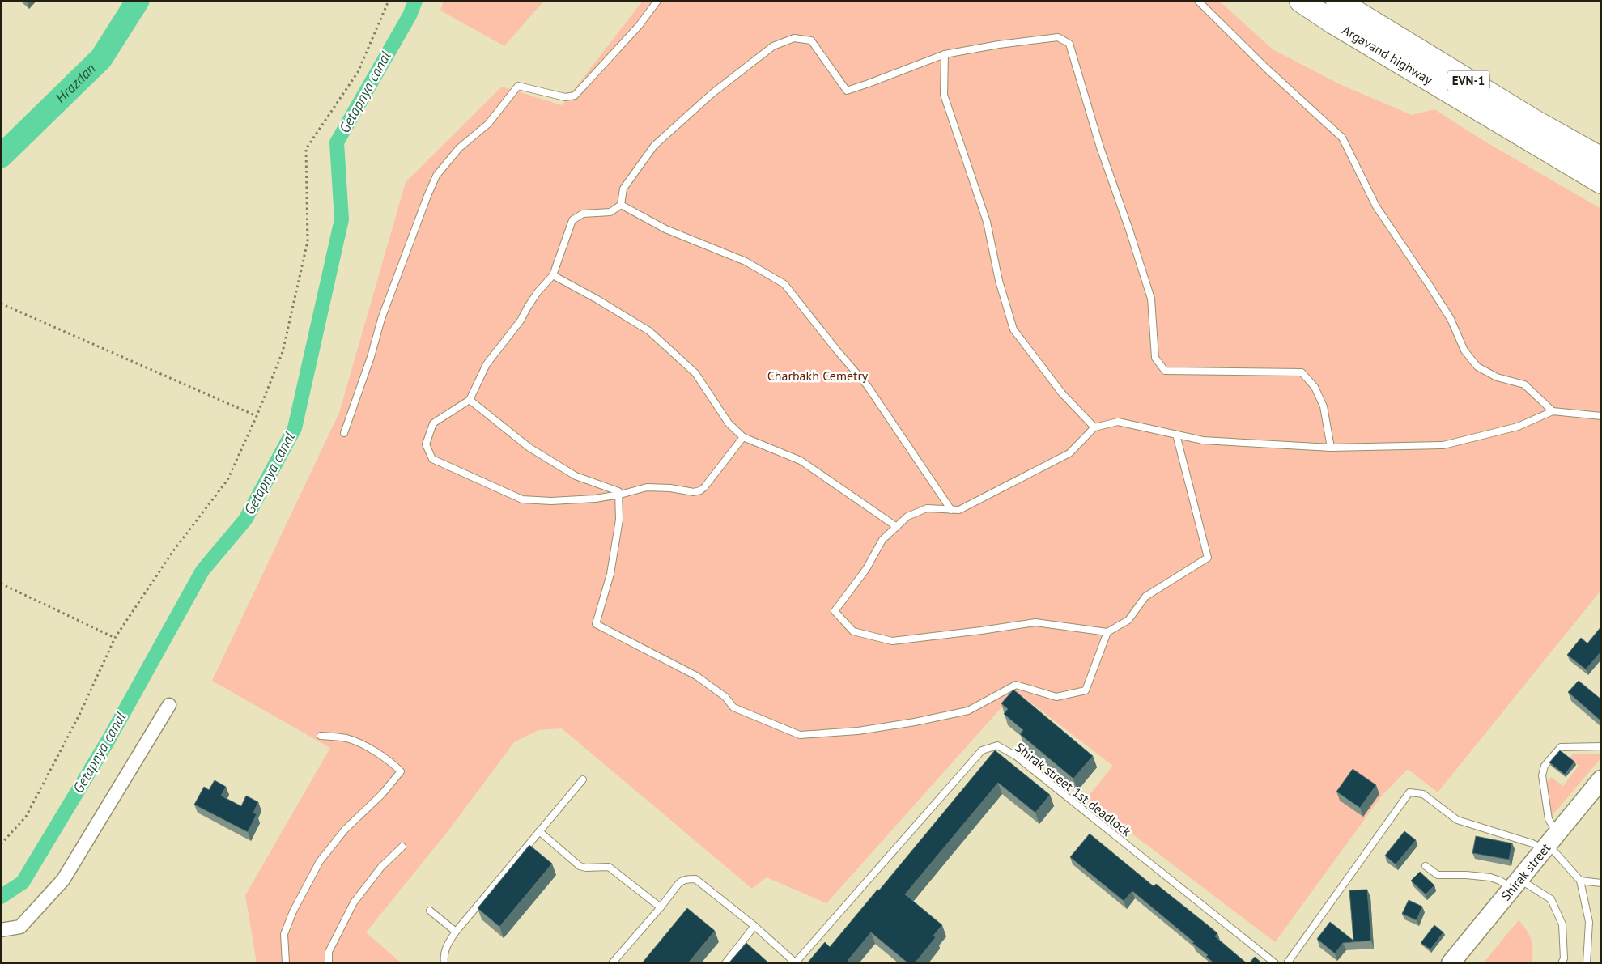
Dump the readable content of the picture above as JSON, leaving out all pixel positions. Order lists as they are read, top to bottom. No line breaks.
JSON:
{"streets":{"highway":["Argavand highway","EVN-1"],"main road":["Shirak street"],"lane":["Shirak street 1st deadlock"]},"water":["Hrazdan","Getapnya canal"],"parks":["Charbakh Cemetry"]}
